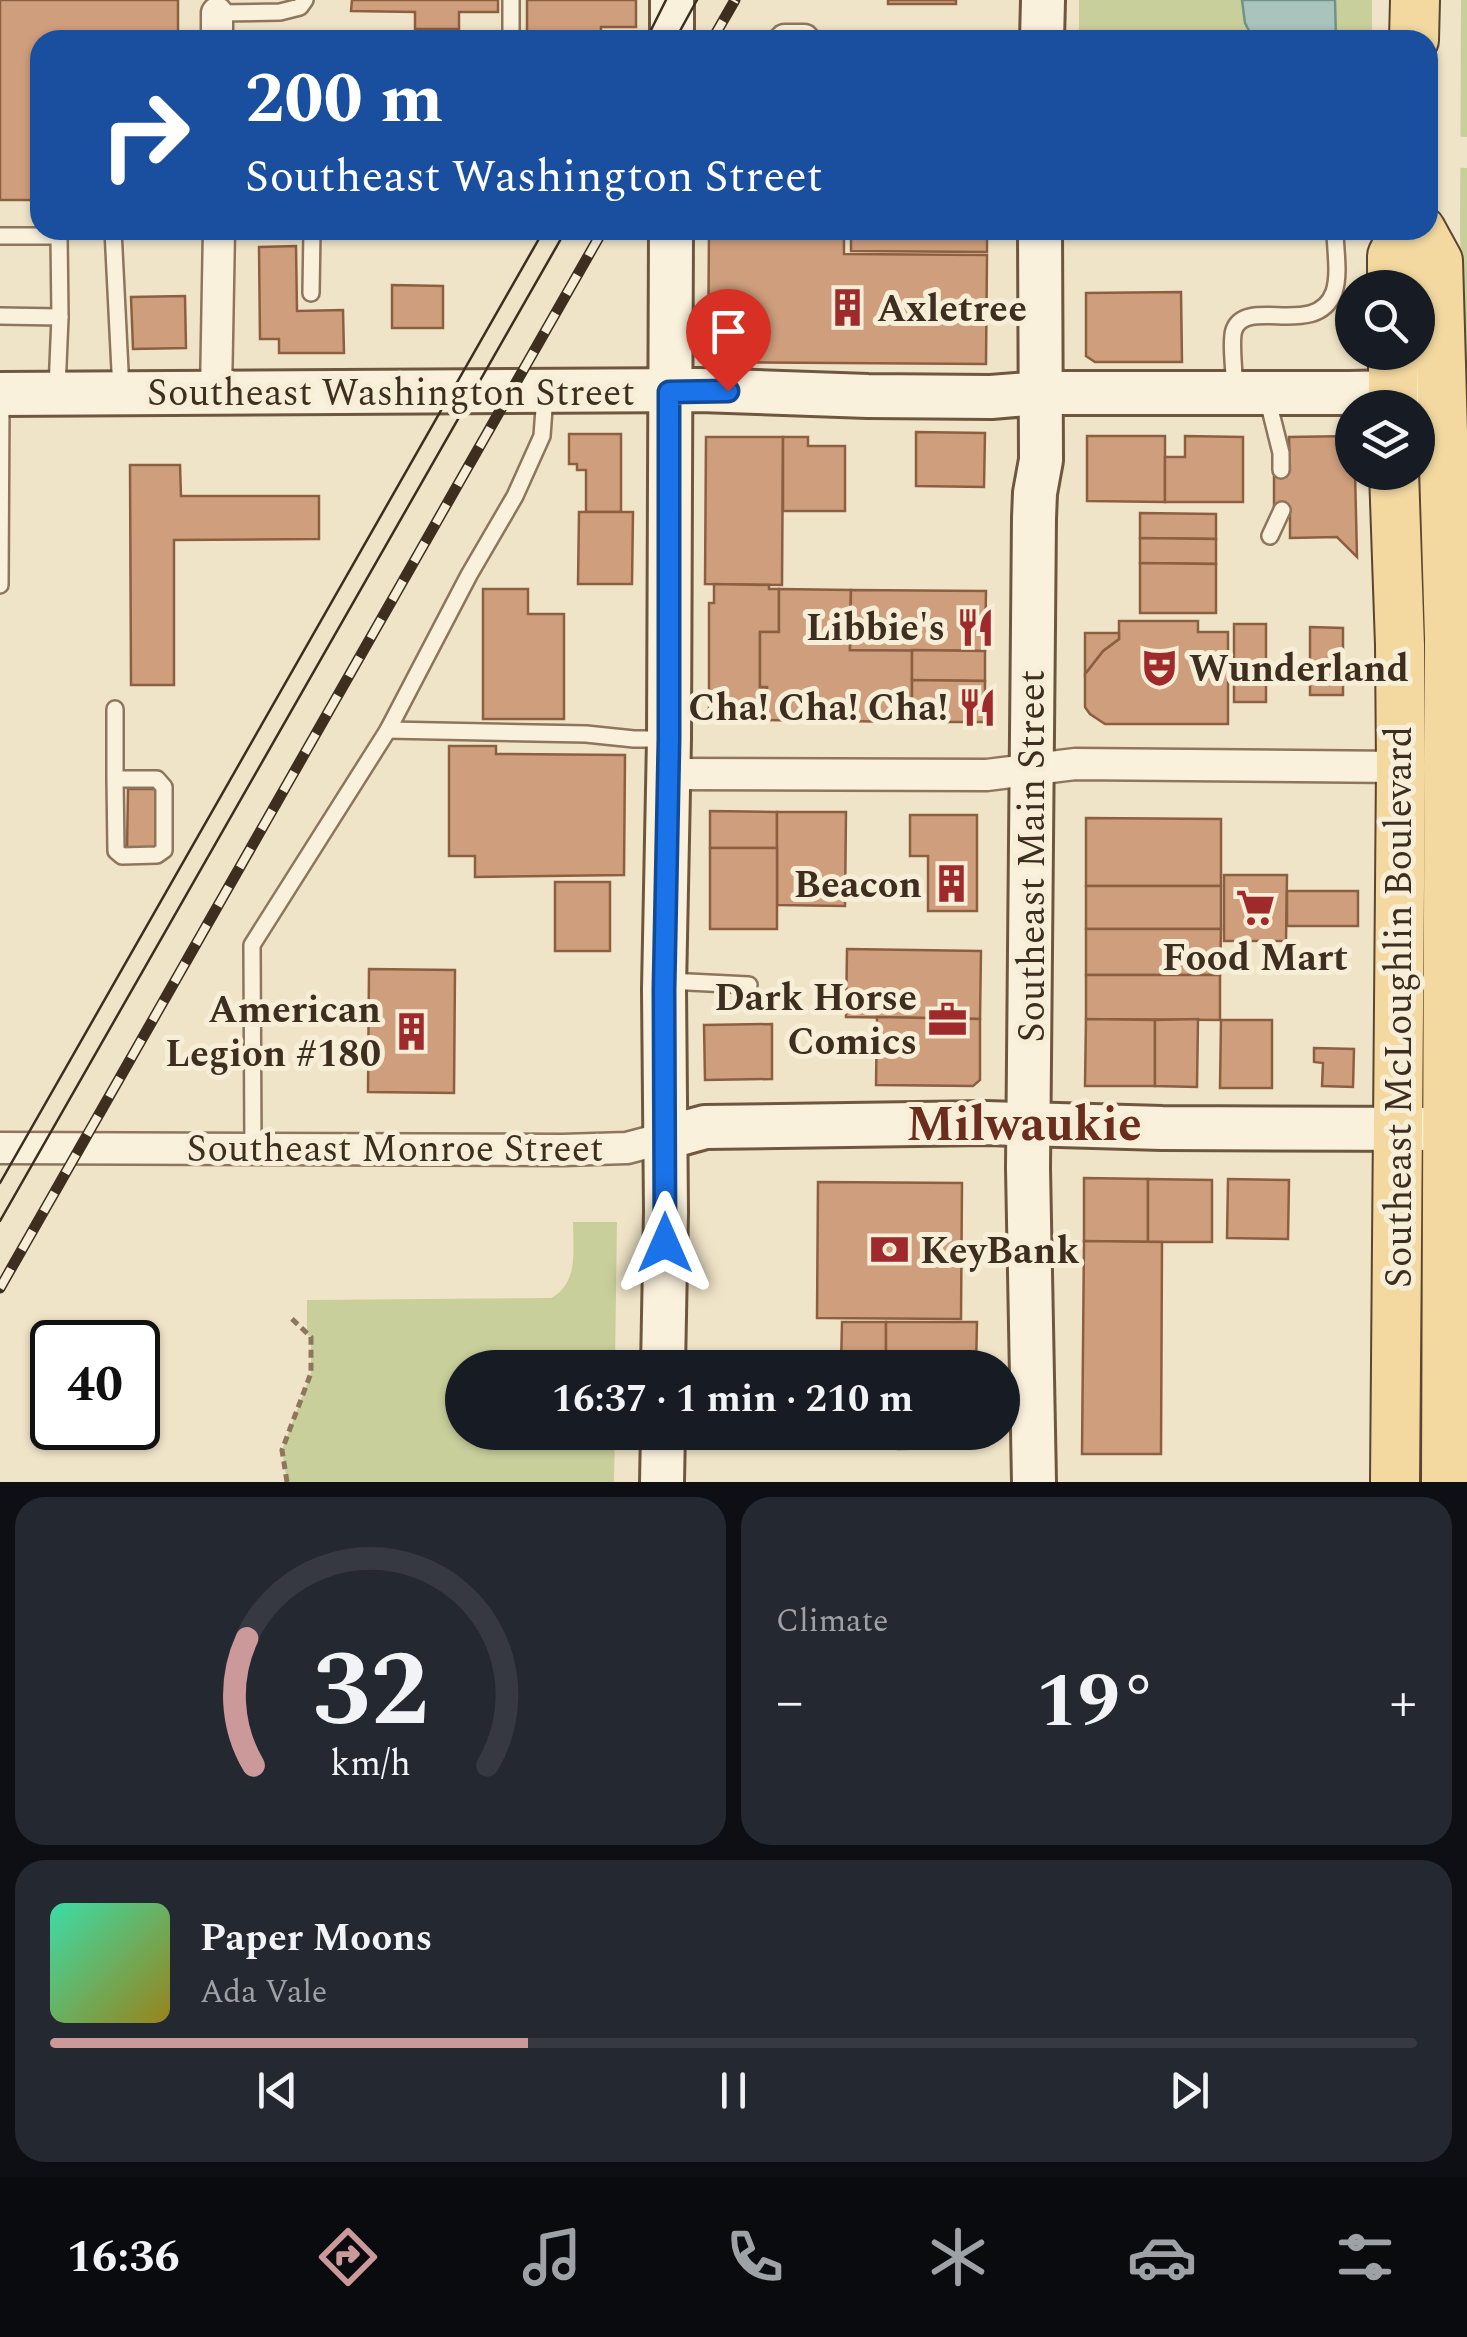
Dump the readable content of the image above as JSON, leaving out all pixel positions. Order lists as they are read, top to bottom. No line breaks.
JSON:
{"streets":{"main road":["Southeast McLoughlin Boulevard"],"street":["Southeast Washington Street","Southeast Main Street","Southeast Monroe Street"]},"crossings":[["Southeast Washington Street","Southeast Main Street"],["Southeast Washington Street","Southeast McLoughlin Boulevard"],["Southeast Main Street","Southeast Monroe Street"],["Southeast McLoughlin Boulevard","Southeast Monroe Street"]],"districts":["Milwaukie"],"places":{"building":["Axletree","Beacon","American Legion #180"],"restaurant":["Libbie's","Cha! Cha! Cha!"],"theatre":["Wunderland"],"supermarket":["Food Mart"],"office":["Dark Horse Comics"],"bank":["KeyBank"]},"page":{"turn":["200 m","Southeast Washington Street"],"limit":"40","trip":"16:37 · 1 min · 210 m","tile":"Climate","heat":["−","19°","+"],"song":["Paper Moons","Ada Vale"],"tabs":"16:36","gauge":["32","km/h"]}}
